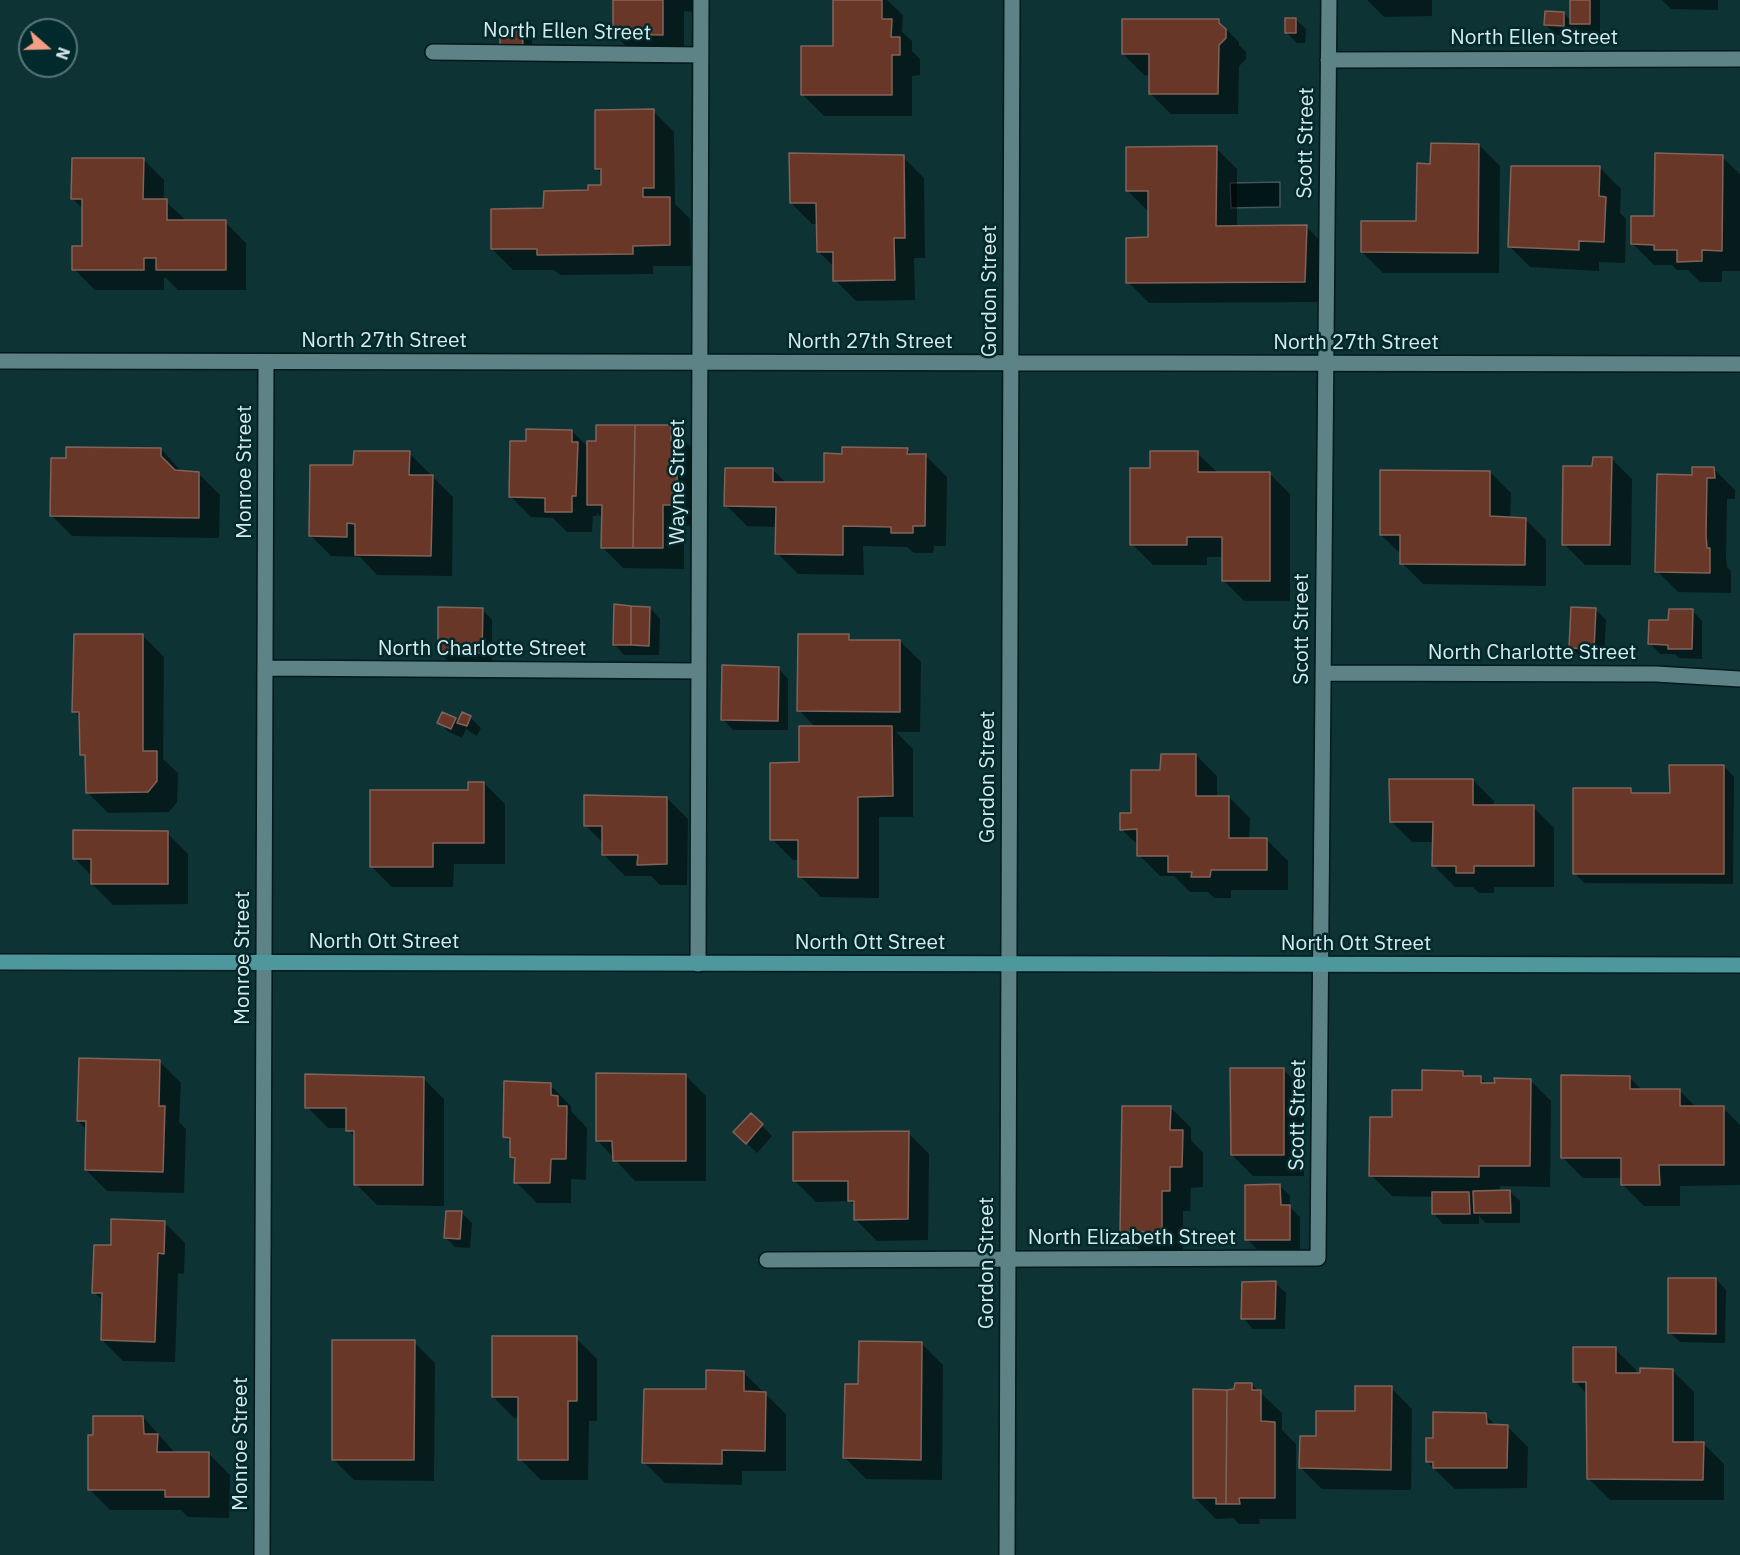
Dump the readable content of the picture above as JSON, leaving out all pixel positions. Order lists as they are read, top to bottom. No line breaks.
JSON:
{"streets":{"street":["North Ellen Street","Scott Street","Gordon Street","North 27th Street","Monroe Street","Wayne Street","North Charlotte Street","North Ott Street","North Elizabeth Street"]},"crossings":[["North Ellen Street","Scott Street"],["North Ellen Street","Wayne Street"],["Scott Street","North 27th Street"],["Scott Street","North Charlotte Street"],["Scott Street","North Ott Street"],["Scott Street","North Elizabeth Street"],["Gordon Street","North 27th Street"],["Gordon Street","North Ott Street"],["Gordon Street","North Elizabeth Street"],["North 27th Street","Monroe Street"],["North 27th Street","Wayne Street"],["Monroe Street","North Charlotte Street"],["Monroe Street","North Ott Street"],["Wayne Street","North Charlotte Street"],["Wayne Street","North Ott Street"]],"north":"right"}
